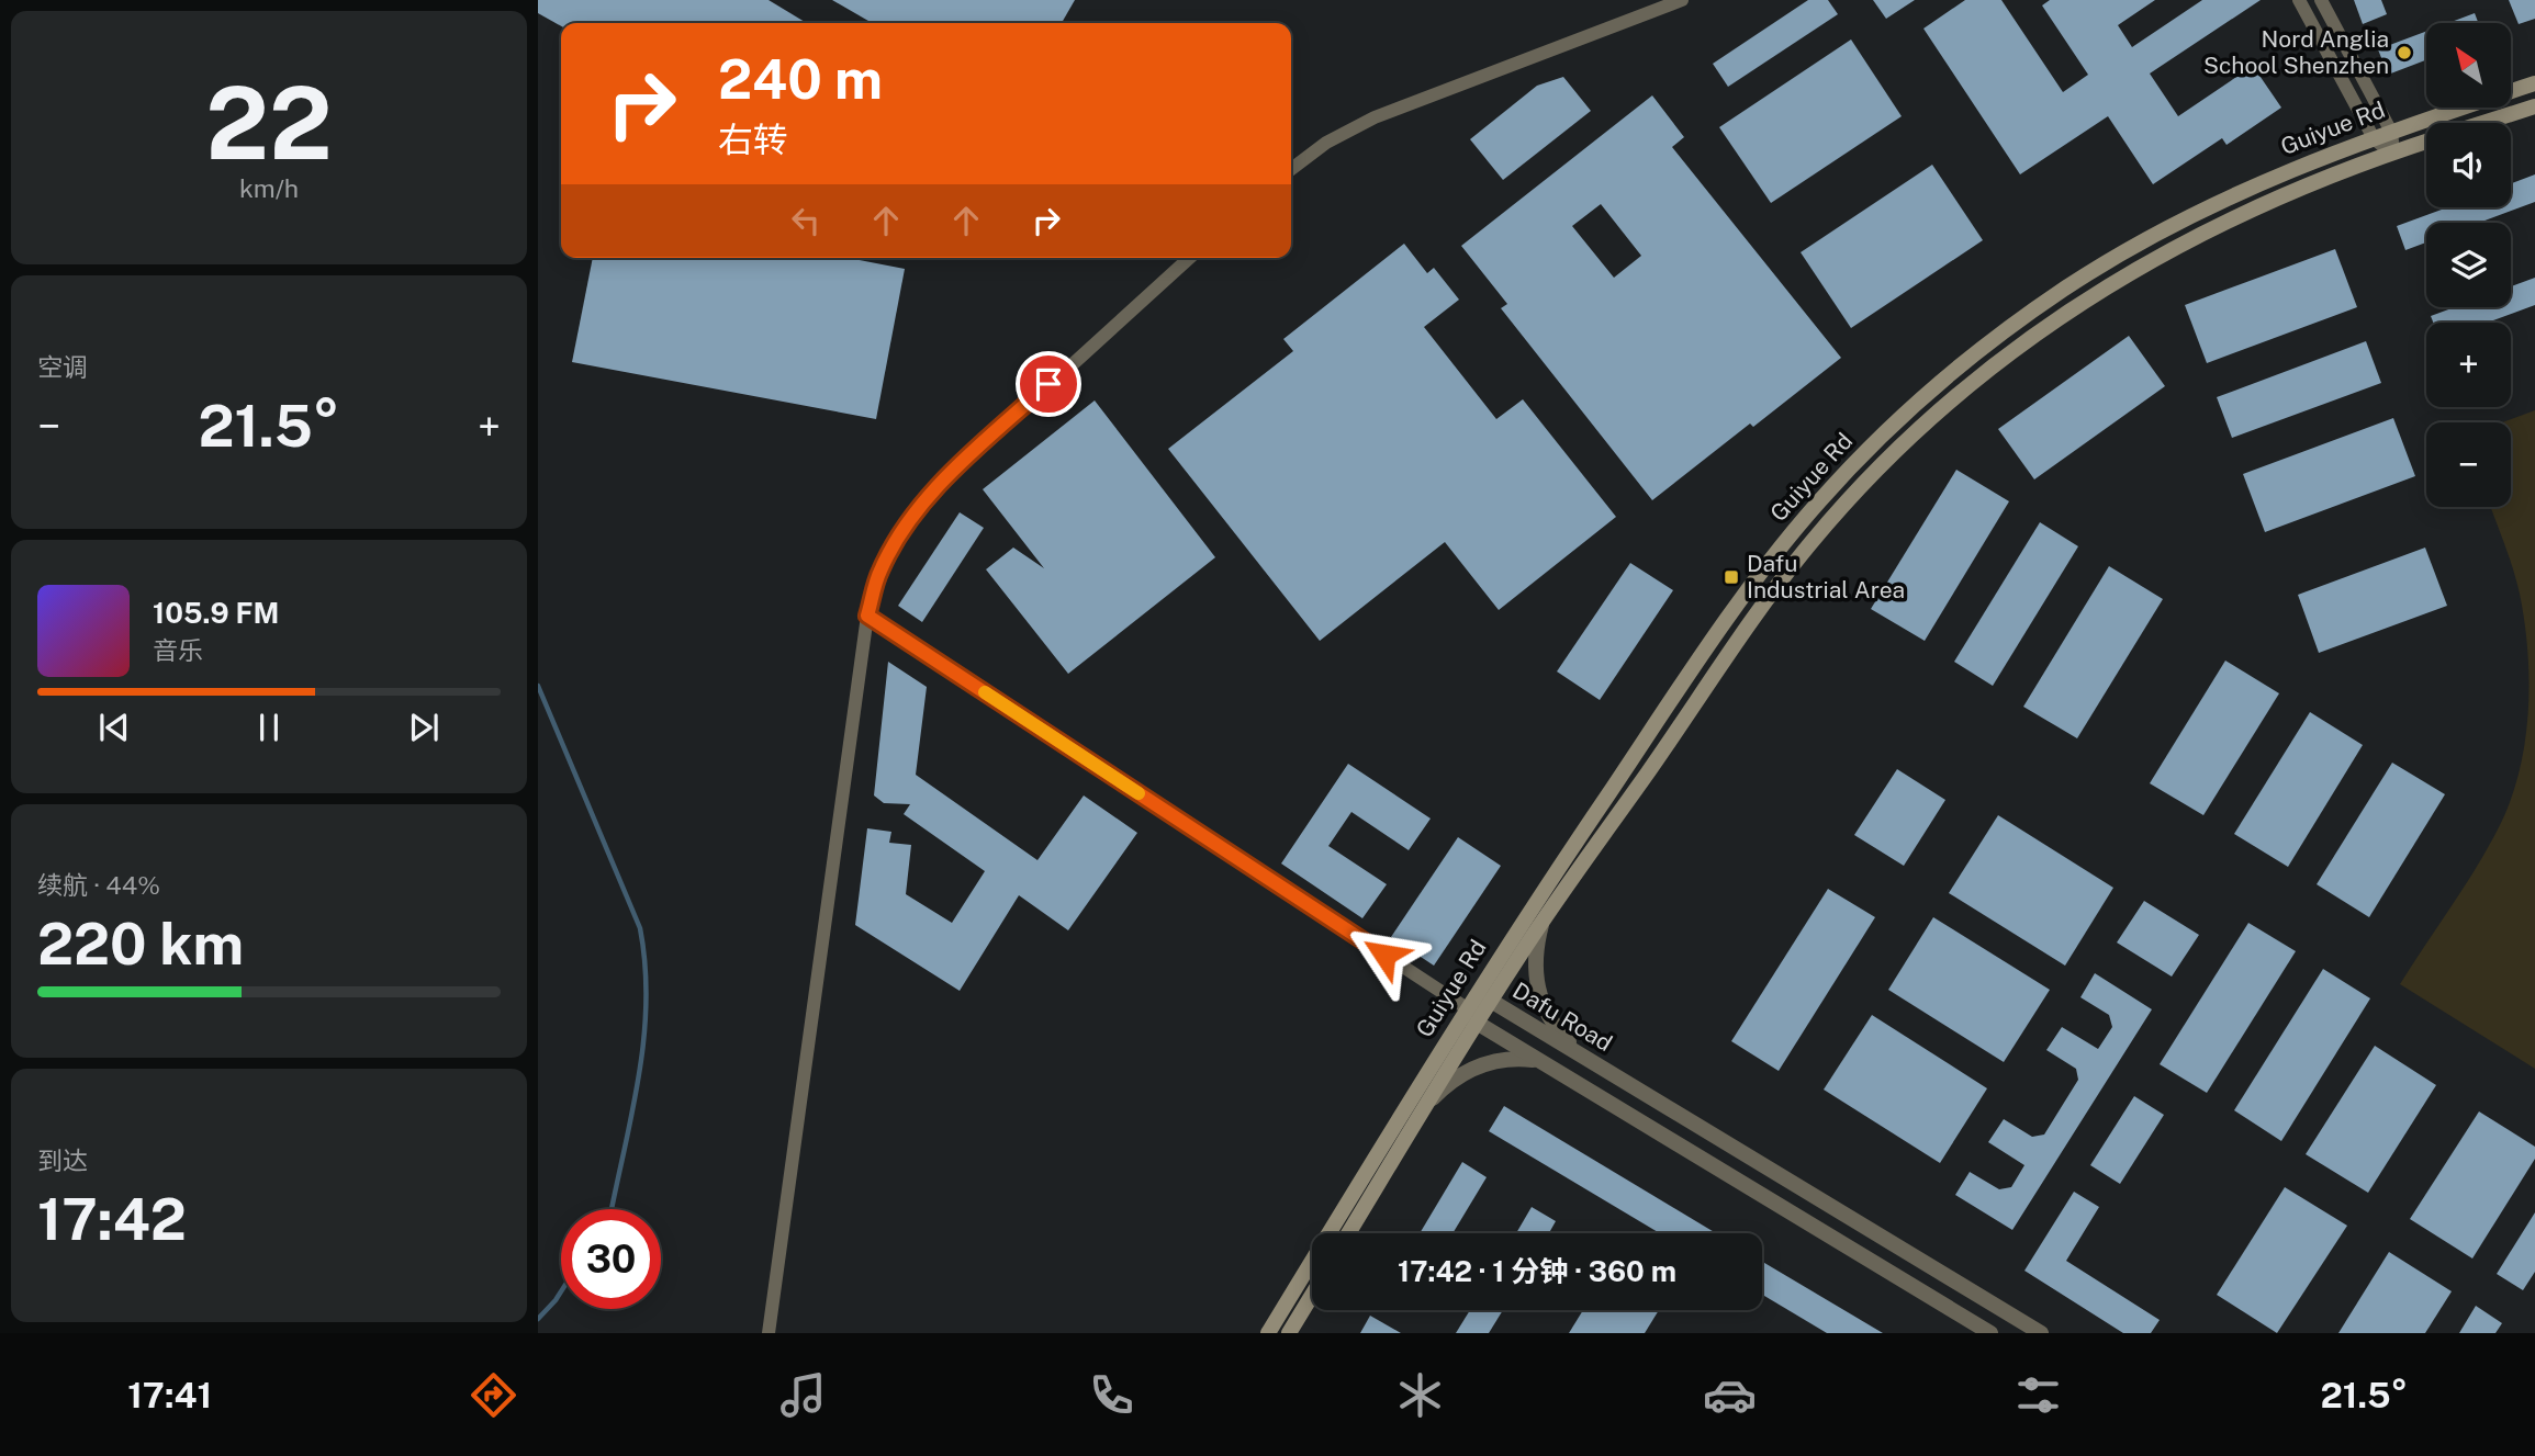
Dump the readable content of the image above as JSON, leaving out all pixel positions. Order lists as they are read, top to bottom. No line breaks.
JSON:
{"streets":{"main road":["Guiyue Rd"],"street":["Dafu Road"]},"crossings":[["Guiyue Rd","Dafu Road"]],"places":{"other":["Nord Anglia School Shenzhen"],"transit":["Dafu Industrial Area"]},"north":"top left","page":{"tile":[["22","km/h"],"空调",["续航 · 44%","220 km"],["到达","17:42"]],"map_buttons":["+","−"],"turn":["240 m","右转"],"heat":["−","21.5°","+"],"song":["105.9 FM","音乐"],"limit":"30","trip":"17:42 · 1 分钟 · 360 m","tabs":["17:41","21.5°"]}}
